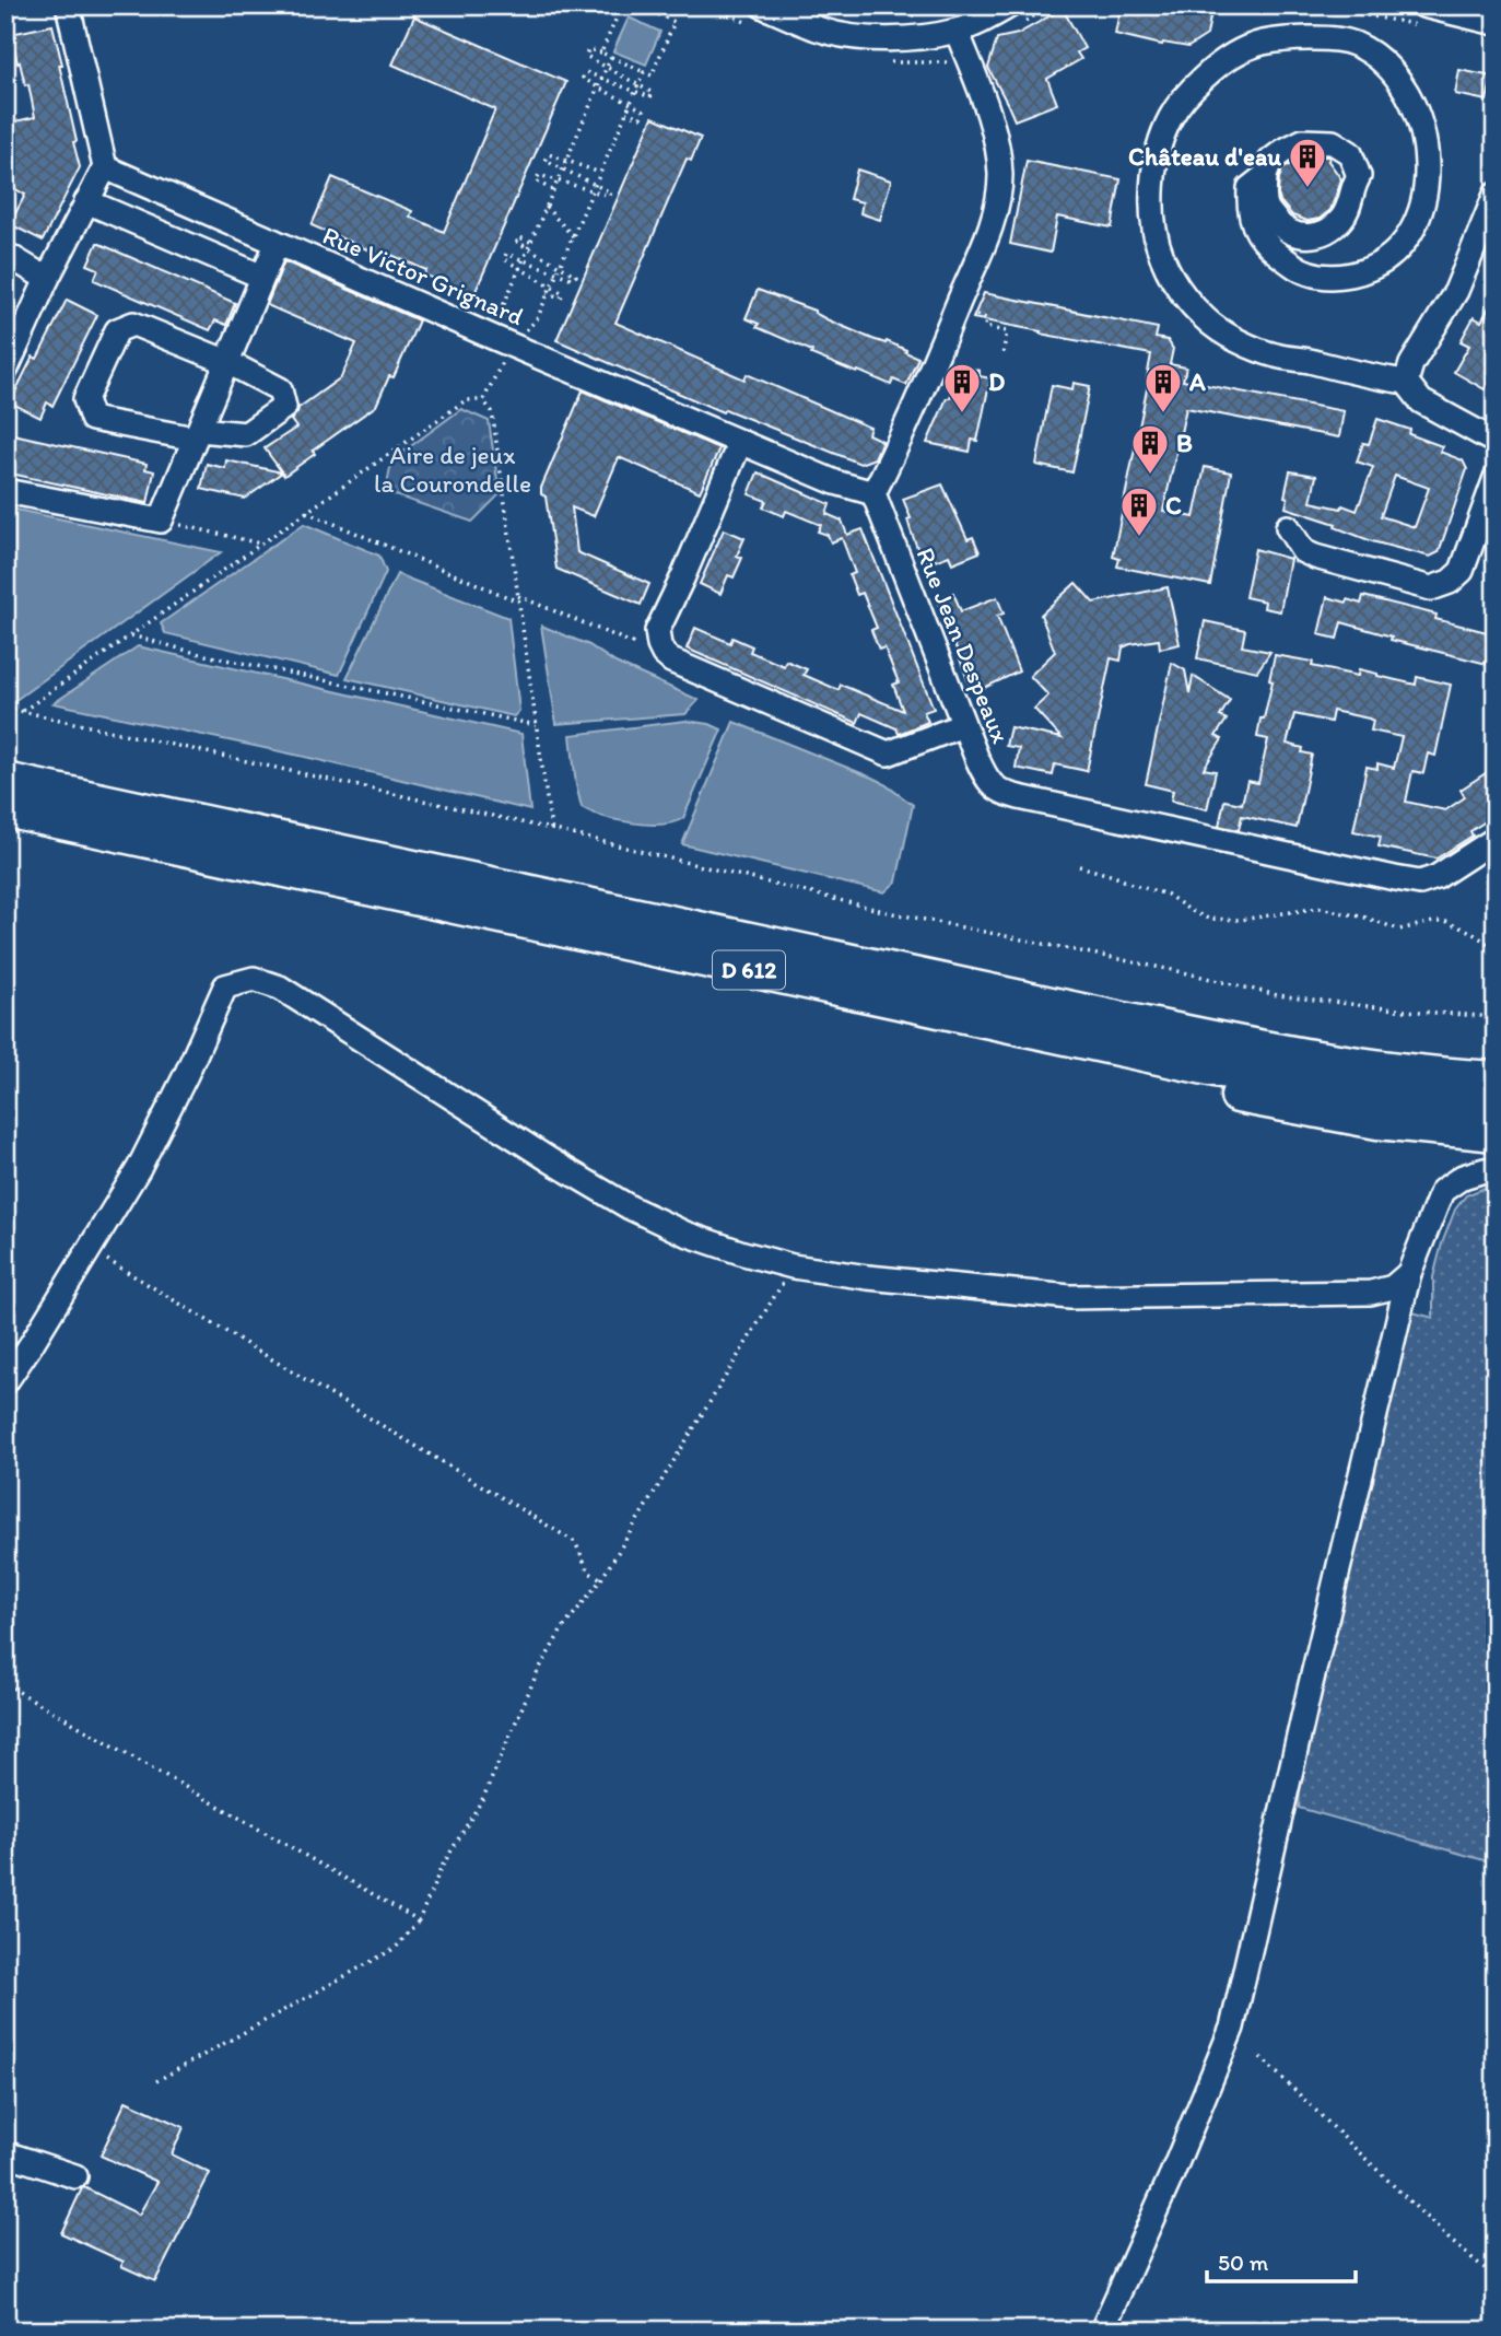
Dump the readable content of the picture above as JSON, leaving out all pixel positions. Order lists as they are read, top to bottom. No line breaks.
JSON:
{"streets":{"highway":["D 612"],"street":["Rue Victor Grignard","Rue Jean Despeaux"]},"crossings":[["Rue Victor Grignard","Rue Jean Despeaux"]],"parks":["Aire de jeux la Courondelle"],"places":{"building":["Château d'eau","D","A","B","C"]},"scale_bar":"50 m"}
